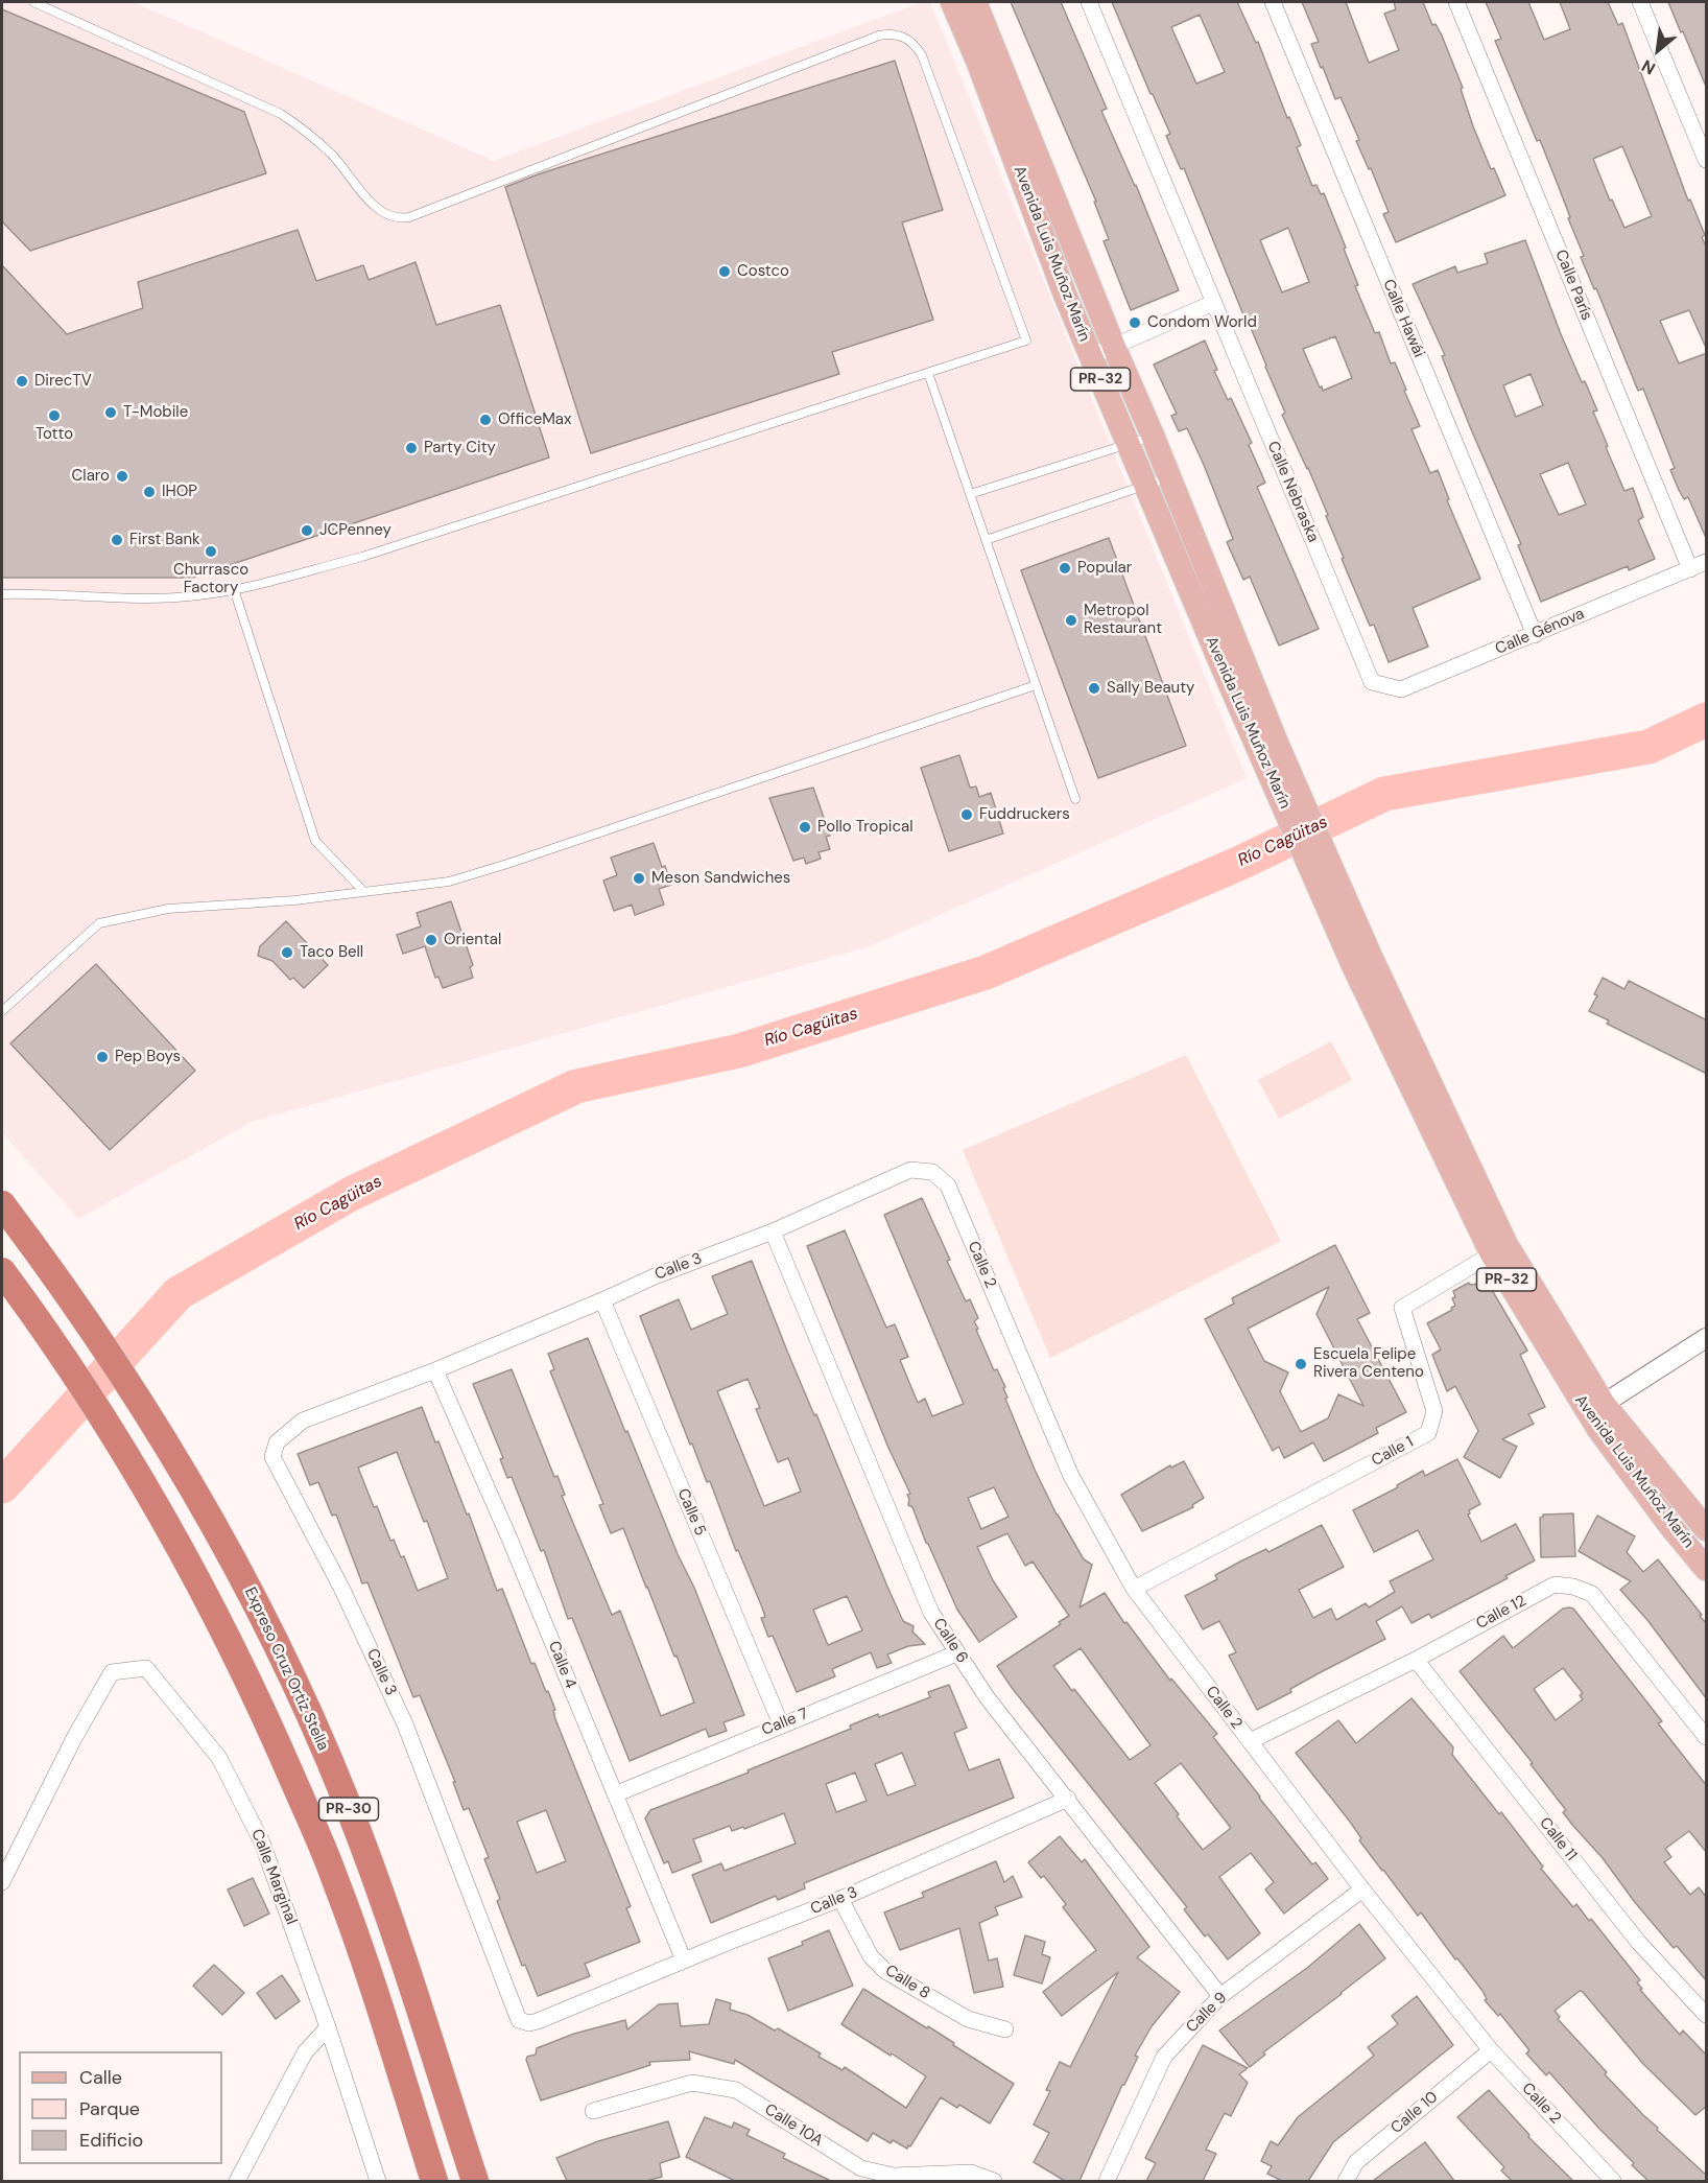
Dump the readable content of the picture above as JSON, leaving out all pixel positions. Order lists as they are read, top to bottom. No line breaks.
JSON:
{"streets":{"highway":["Expreso Cruz Ortiz Stella","PR-30"],"main road":["Avenida Luis Muñoz Marín","PR-32"],"street":["Calle París","Calle Hawái","Calle Nebraska","Calle Génova","Calle 2","Calle 3","Calle 1","Calle 5","Calle 12","Calle 6","Calle 4","Calle 7","Calle 11","Calle Marginal","Calle 8","Calle 9","Calle 10","Calle 10A"]},"crossings":[["Avenida Luis Muñoz Marín","Calle 1"],["Calle París","Calle Génova"],["Calle Hawái","Calle Génova"],["Calle Nebraska","Calle Génova"],["Calle 2","Calle 3"],["Calle 2","Calle 1"],["Calle 2","Calle 12"],["Calle 2","Calle 9"],["Calle 2","Calle 10"],["Calle 3","Calle 5"],["Calle 3","Calle 6"],["Calle 3","Calle 4"],["Calle 3","Calle 8"],["Calle 5","Calle 7"],["Calle 12","Calle 11"],["Calle 6","Calle 7"],["Calle 6","Calle 9"],["Calle 4","Calle 7"]],"water":["Río Cagüitas"],"places":["Costco","Condom World","DirecTV","T-Mobile","Totto","OfficeMax","Party City","Claro","IHOP","JCPenney","First Bank","Churrasco Factory","Popular","Metropol Restaurant","Sally Beauty","Fuddruckers","Pollo Tropical","Meson Sandwiches","Oriental","Taco Bell","Pep Boys","Escuela Felipe Rivera Centeno"],"legend":["Calle","Parque","Edificio"],"north":"bottom left"}
